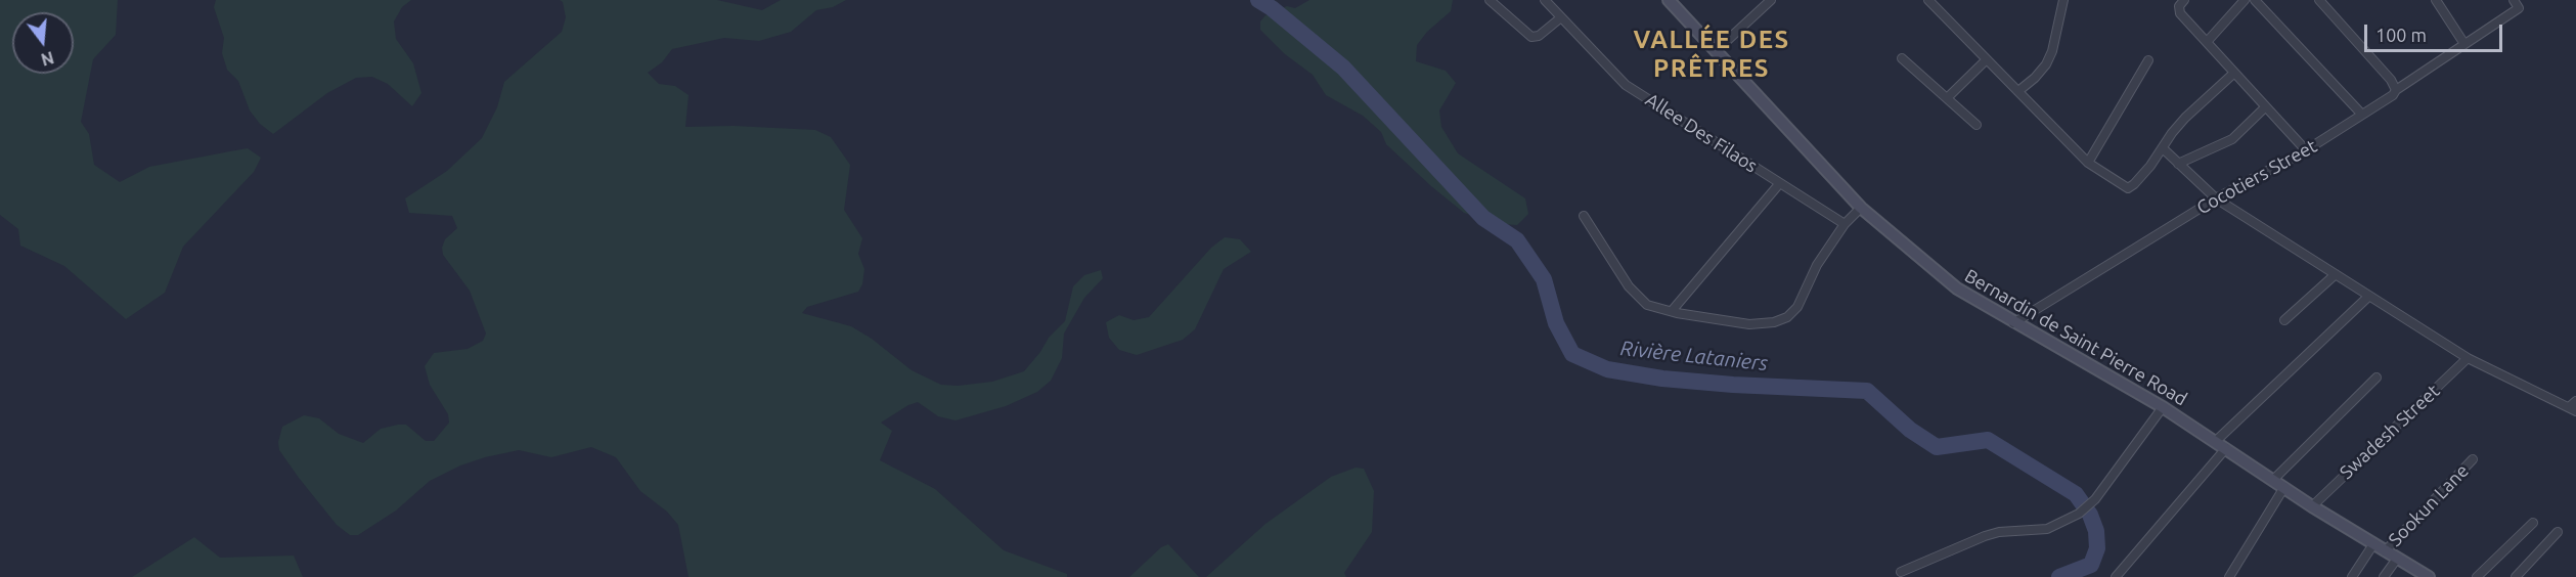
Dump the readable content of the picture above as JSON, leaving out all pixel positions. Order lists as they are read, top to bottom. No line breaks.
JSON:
{"streets":{"main road":["Bernardin de Saint Pierre Road"],"street":["Allee Des Filaos","Cocotiers Street","Swadesh Street","Sookun Lane"]},"crossings":[["Cocotiers Street","Bernardin de Saint Pierre Road"],["Bernardin de Saint Pierre Road","Swadesh Street"],["Bernardin de Saint Pierre Road","Sookun Lane"]],"districts":["VALLÉE DES PRÊTRES"],"water":["Rivière Lataniers"],"scale_bar":"100 m","north":"bottom"}
